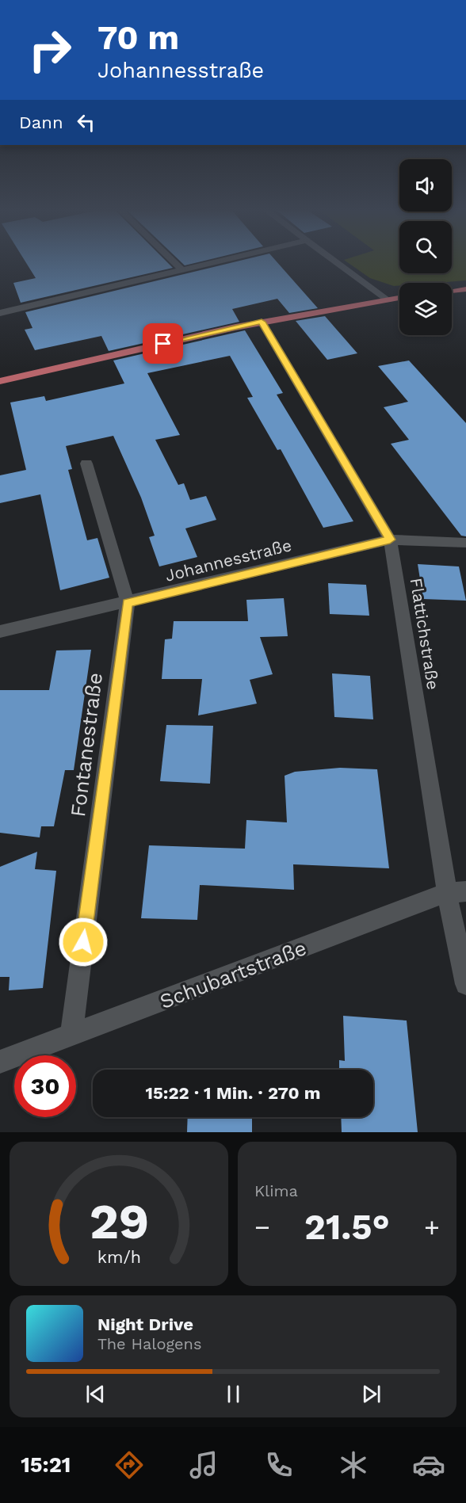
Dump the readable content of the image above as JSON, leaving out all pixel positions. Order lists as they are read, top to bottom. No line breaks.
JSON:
{"streets":{"street":["Johannesstraße","Flattichstraße","Fontanestraße","Schubartstraße"]},"crossings":[["Johannesstraße","Flattichstraße"],["Johannesstraße","Fontanestraße"],["Flattichstraße","Schubartstraße"],["Fontanestraße","Schubartstraße"]],"page":{"turn":["70 m","Johannesstraße"],"then":"Dann","limit":"30","trip":"15:22 · 1 Min. · 270 m","tile":"Klima","heat":["−","21.5°","+"],"song":["Night Drive","The Halogens"],"tabs":"15:21","gauge":["29","km/h"]}}
